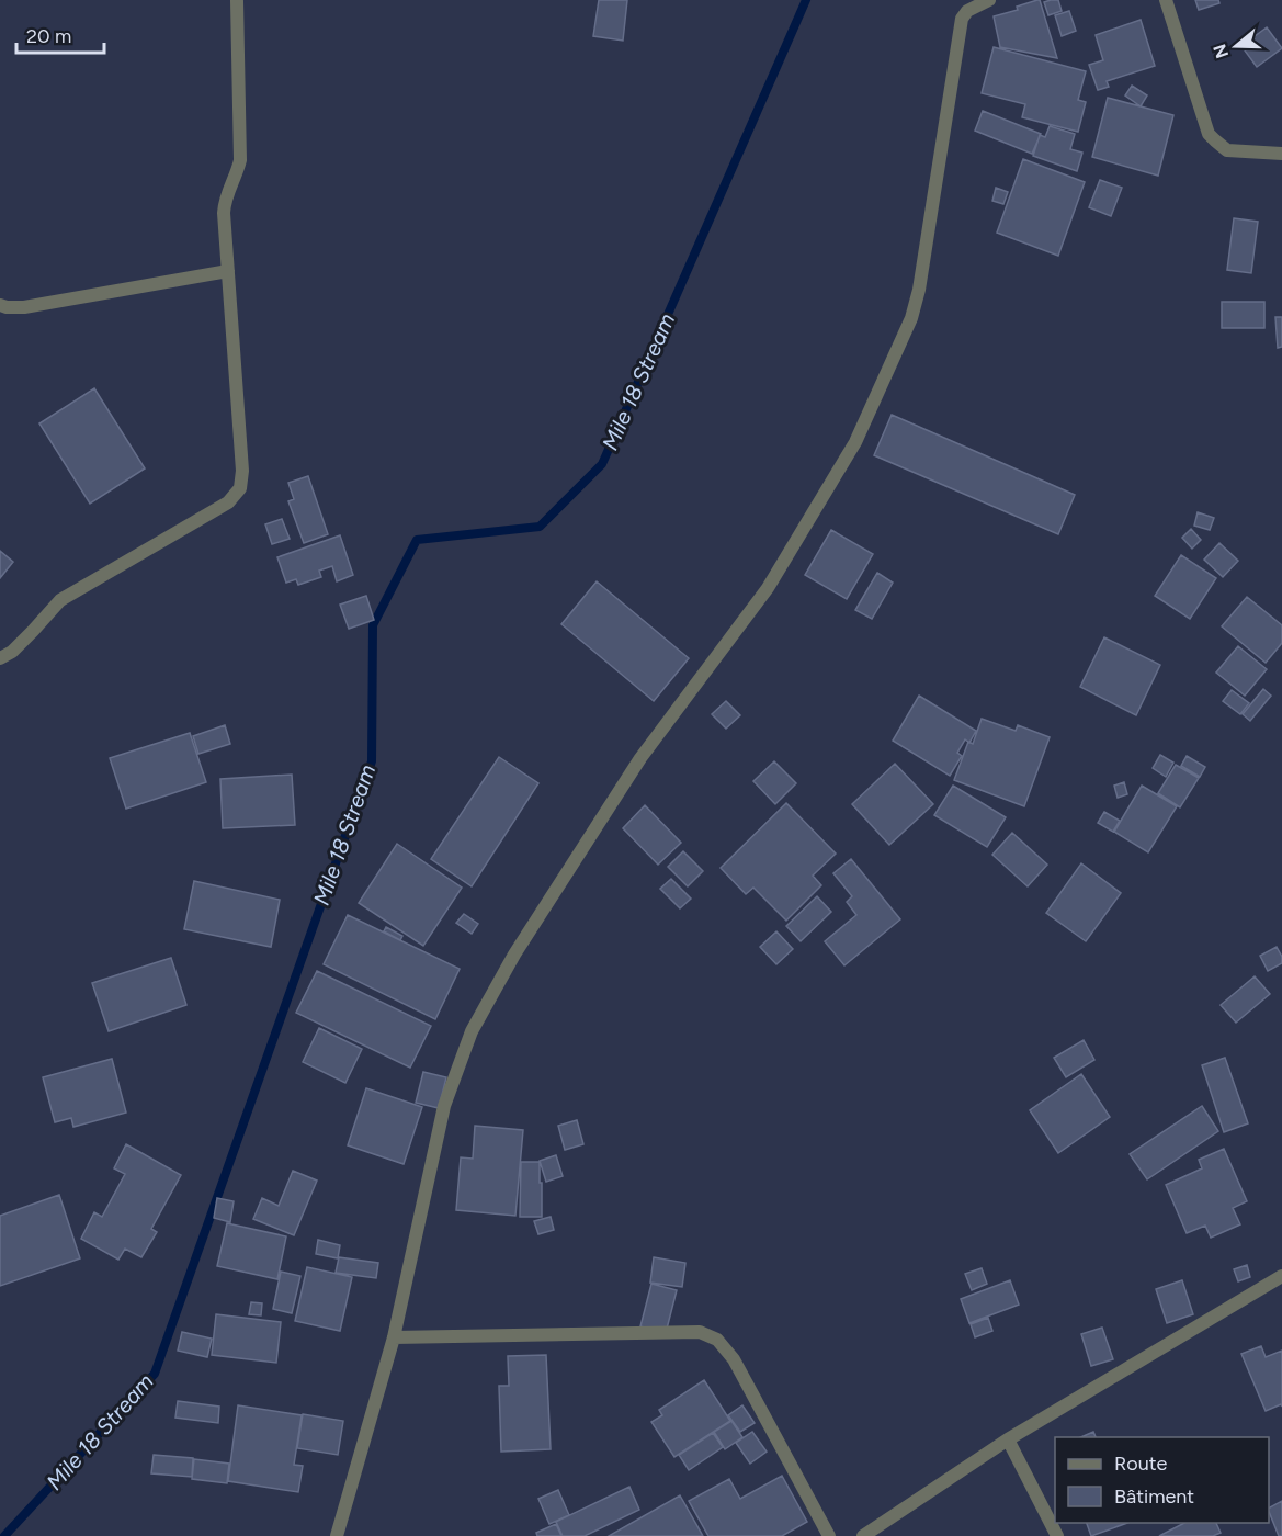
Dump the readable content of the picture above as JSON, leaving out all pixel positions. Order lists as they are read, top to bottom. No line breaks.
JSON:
{"water":["Mile 18 Stream"],"legend":["Route","Bâtiment"],"scale_bar":"20 m","north":"left"}
